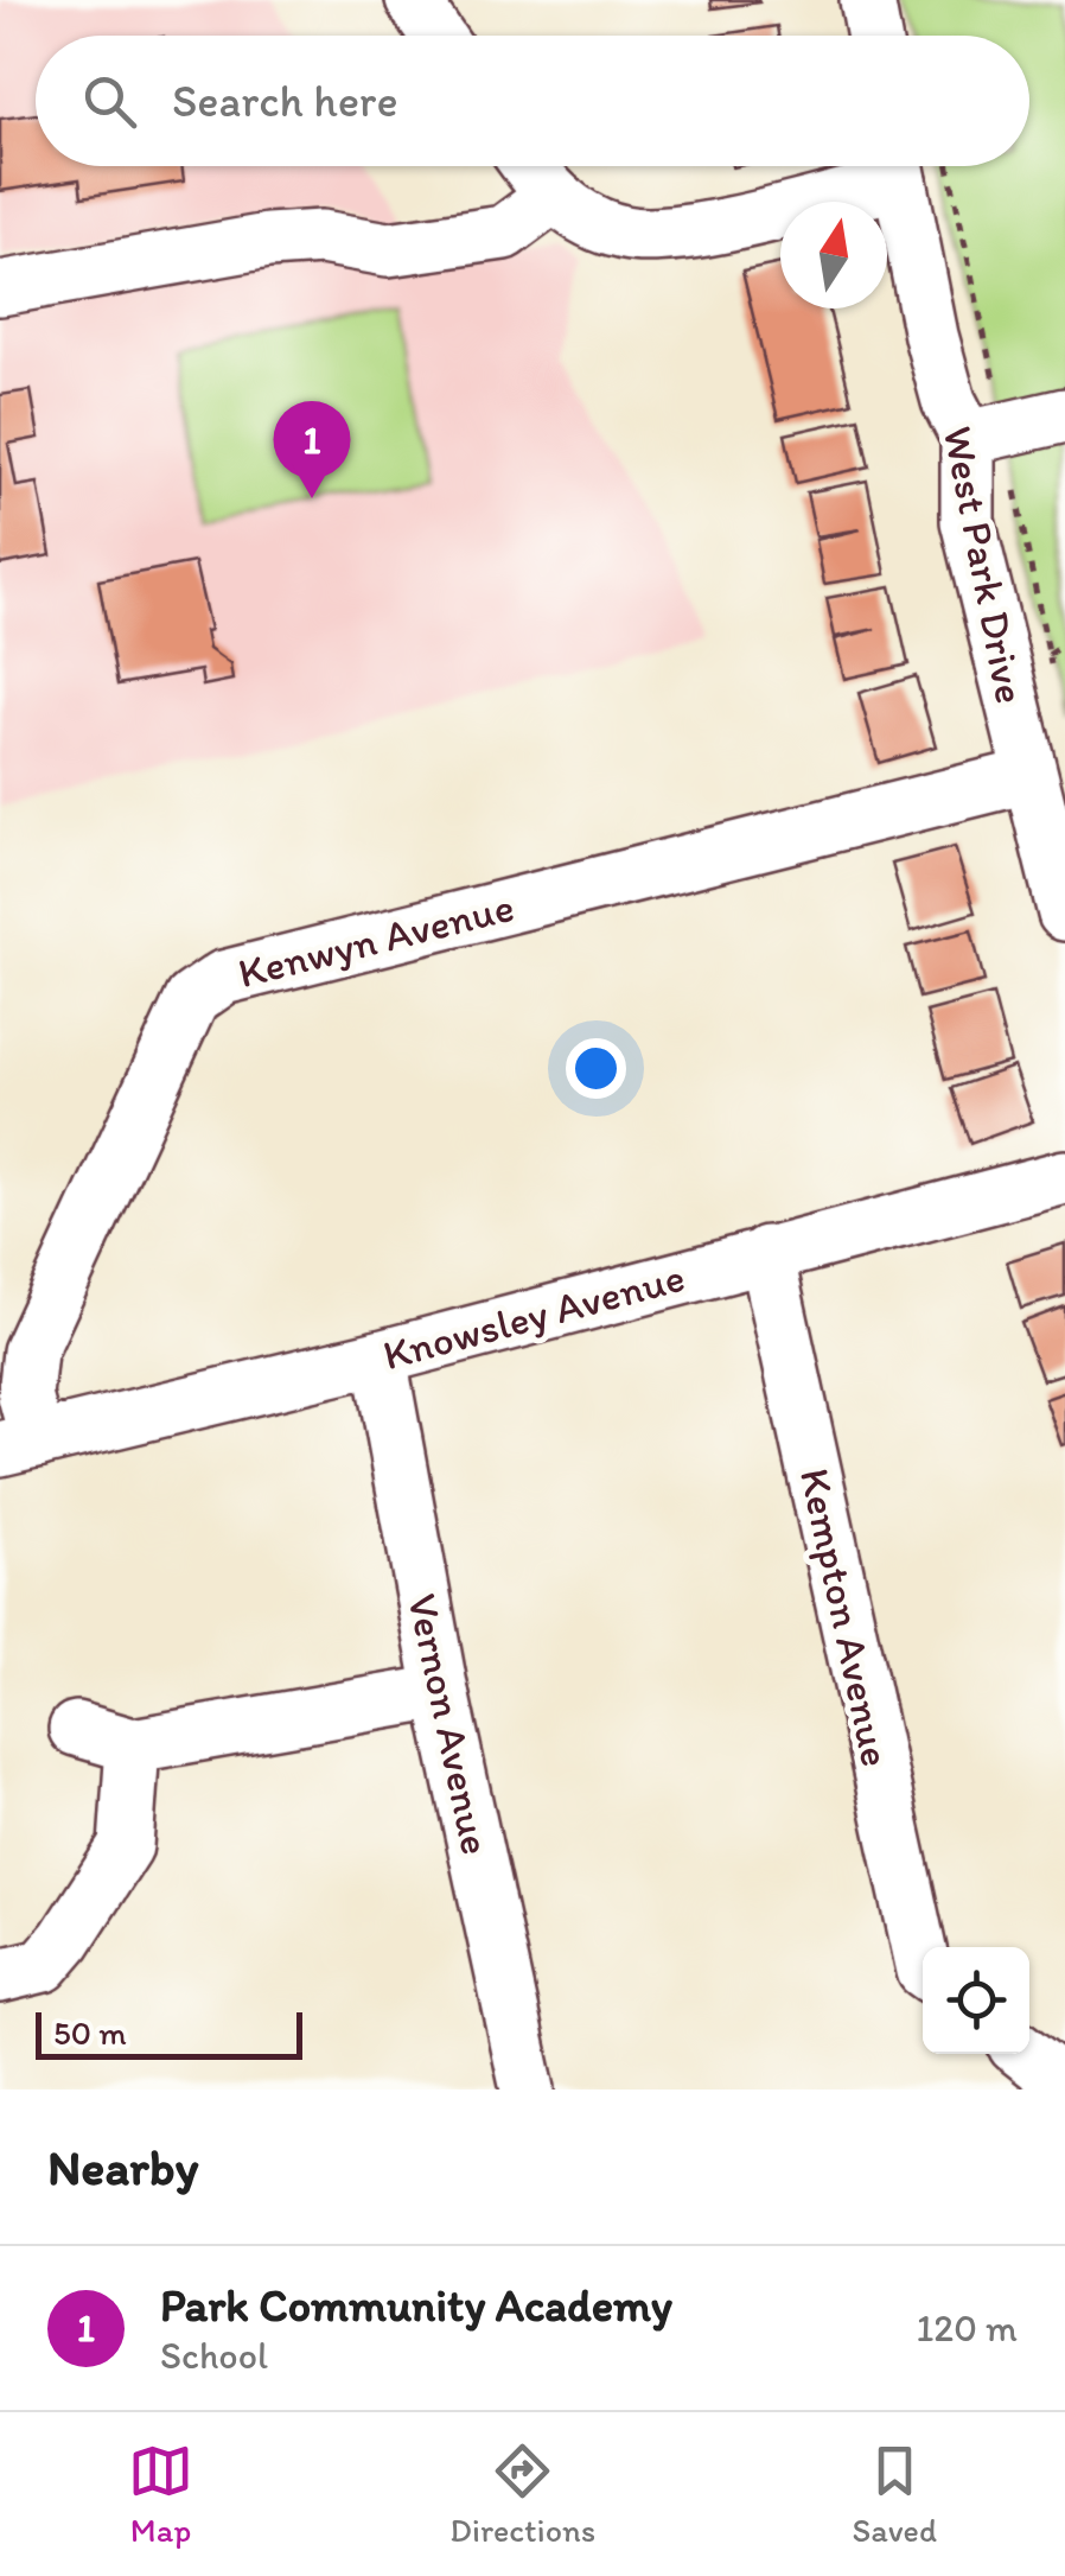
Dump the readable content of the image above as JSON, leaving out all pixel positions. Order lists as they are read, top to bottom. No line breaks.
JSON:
{"streets":{"street":["West Park Drive","Kenwyn Avenue","Knowsley Avenue","Kempton Avenue","Vernon Avenue"]},"crossings":[["West Park Drive","Kenwyn Avenue"],["Kenwyn Avenue","Knowsley Avenue"],["Knowsley Avenue","Kempton Avenue"],["Knowsley Avenue","Vernon Avenue"]],"scale_bar":"50 m","north":"top","page":{"search":"Search here","pins":"1","scale":"50 m","heading":"Nearby","list":[{"mark":"1","name":"Park Community Academy","note":"School","value":"120 m"}],"nav":["Map","Directions","Saved"]}}
